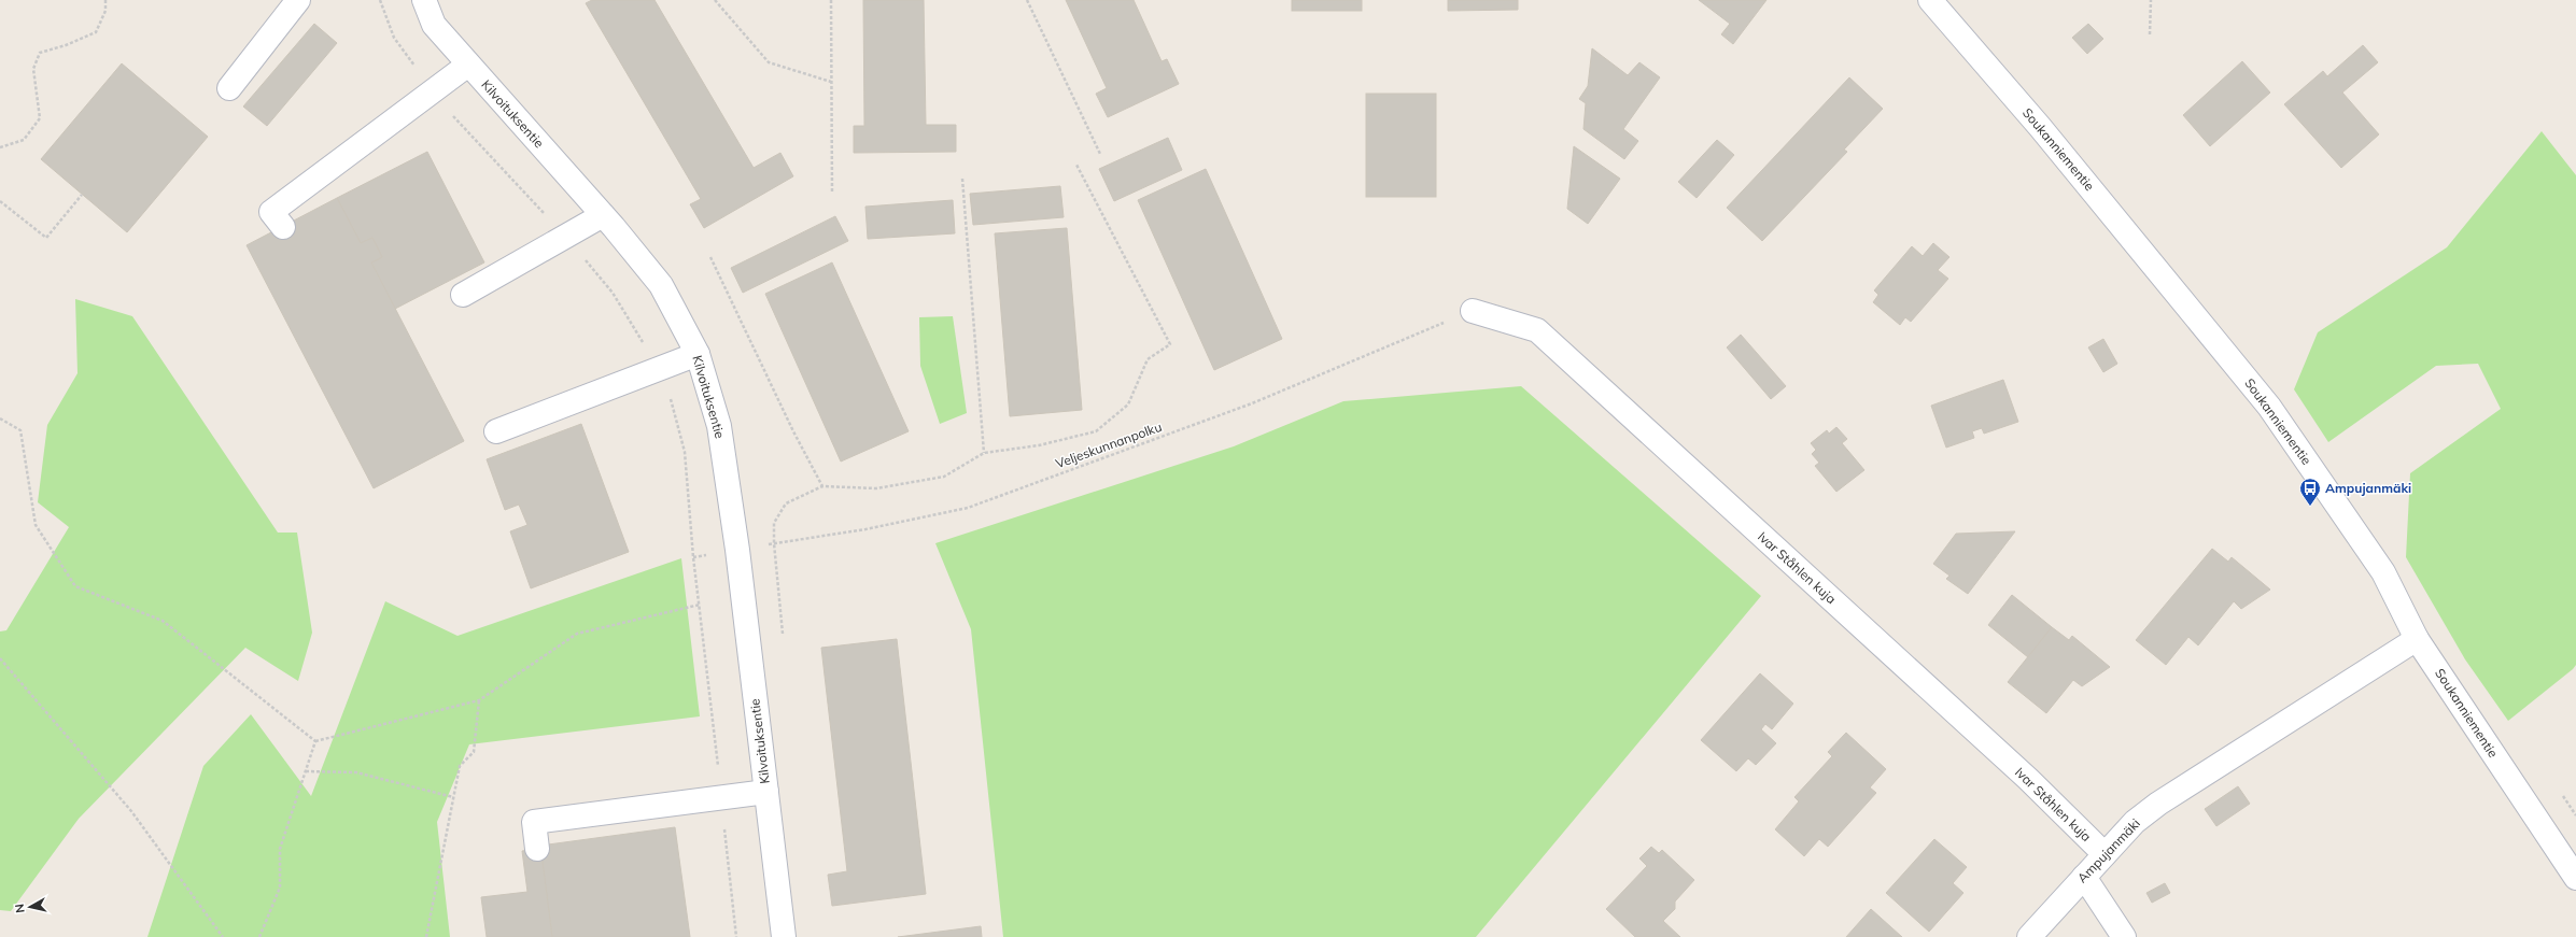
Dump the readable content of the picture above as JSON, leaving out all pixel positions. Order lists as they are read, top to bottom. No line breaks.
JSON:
{"streets":{"street":["Kilvoituksentie","Soukanniementie","Ivar Ståhlen kuja","Ampujanmäki"],"path":["Veljeskunnanpolku"]},"crossings":[["Kilvoituksentie","Veljeskunnanpolku"],["Soukanniementie","Ampujanmäki"],["Veljeskunnanpolku","Ivar Ståhlen kuja"],["Ivar Ståhlen kuja","Ampujanmäki"]],"places":{"bus stop":["Ampujanmäki"]},"north":"left"}
